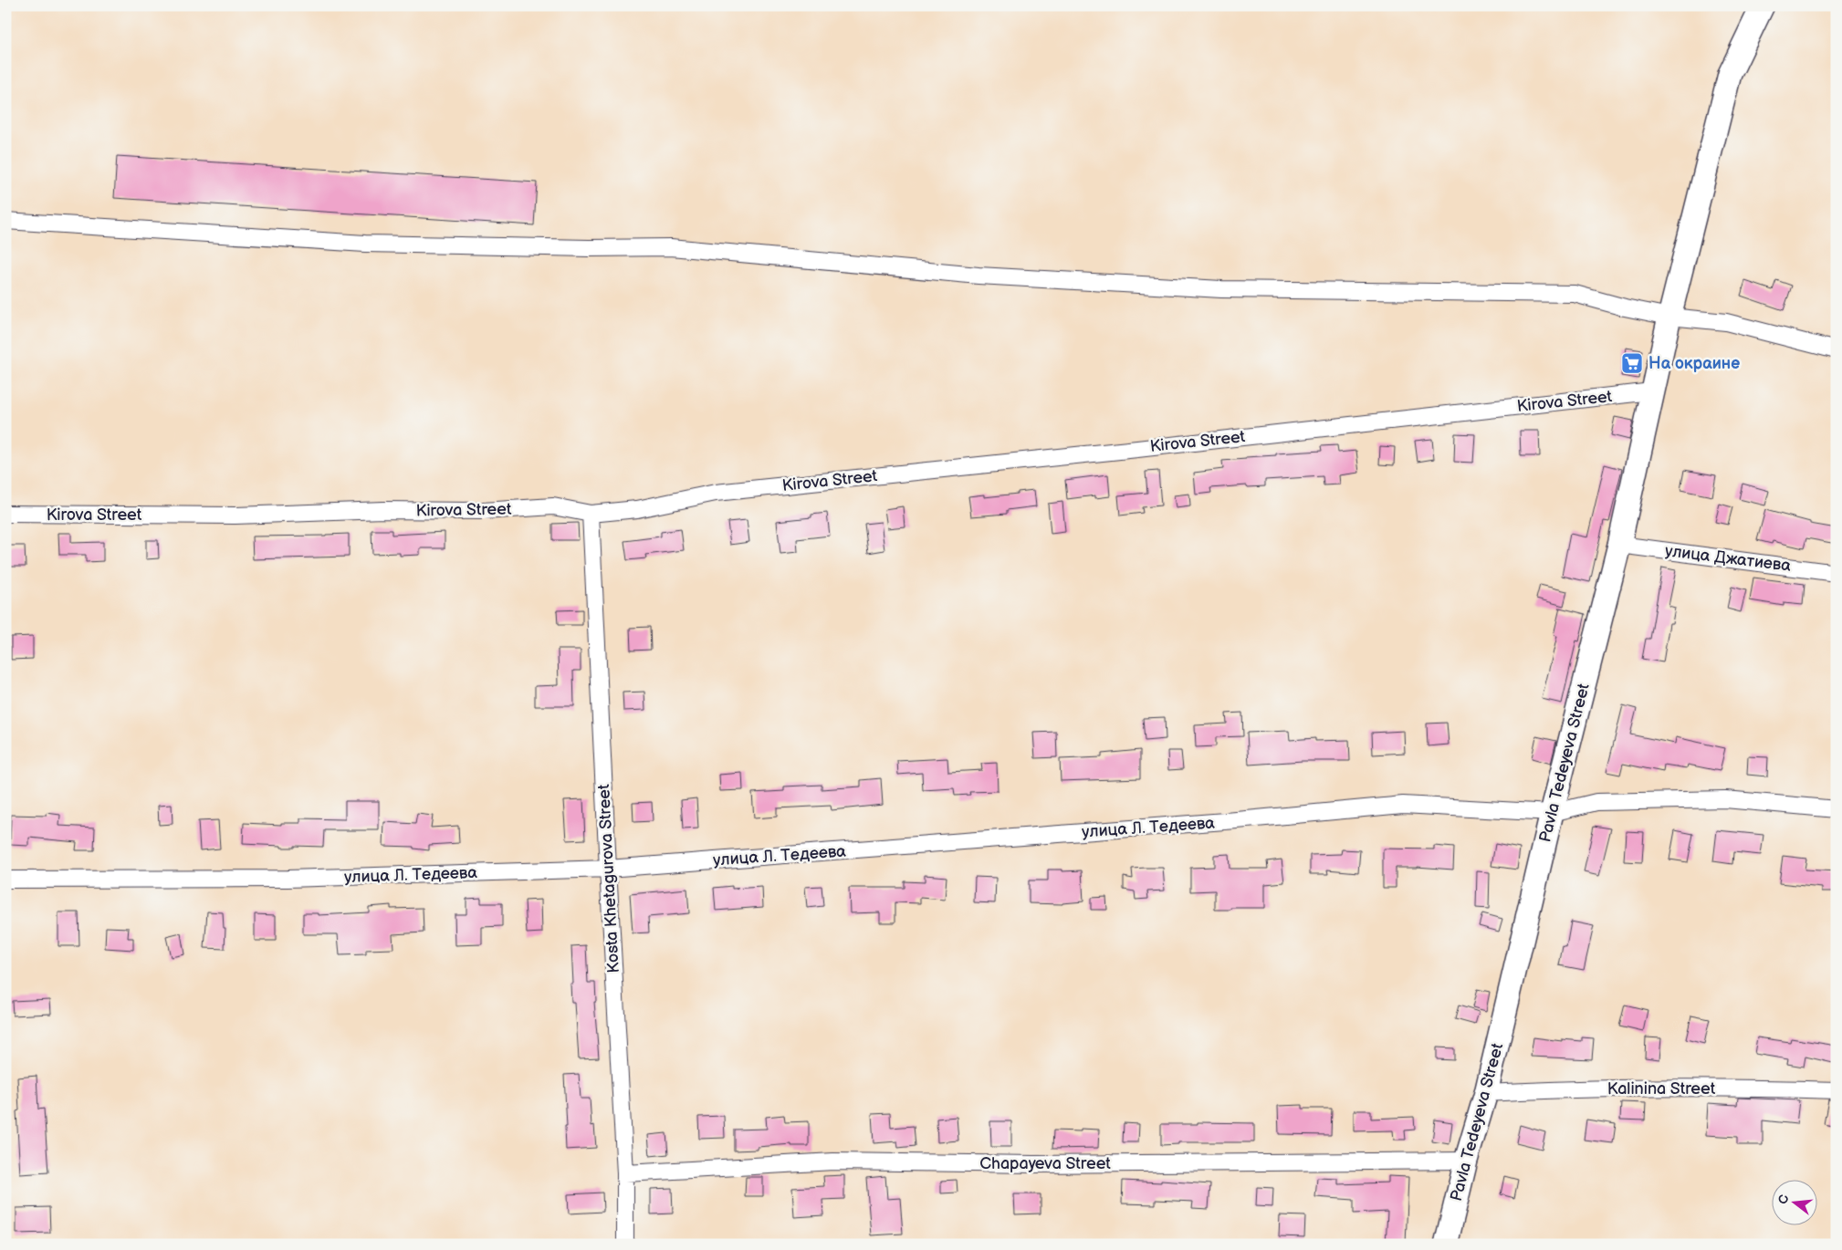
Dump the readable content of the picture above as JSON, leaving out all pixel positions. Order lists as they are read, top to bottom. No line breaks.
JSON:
{"streets":{"main road":["Pavla Tedeyeva Street"],"street":["Kirova Street","улица Джатиева","улица Л. Тедеева","Kosta Khetagurova Street","Kalinina Street","Chapayeva Street"]},"crossings":[["Kirova Street","Pavla Tedeyeva Street"],["Kirova Street","Kosta Khetagurova Street"],["улица Джатиева","Pavla Tedeyeva Street"],["Pavla Tedeyeva Street","улица Л. Тедеева"],["Pavla Tedeyeva Street","Kalinina Street"],["Pavla Tedeyeva Street","Chapayeva Street"],["улица Л. Тедеева","Kosta Khetagurova Street"],["Kosta Khetagurova Street","Chapayeva Street"]],"places":{"supermarket":["На окраине"]},"north":"left"}
